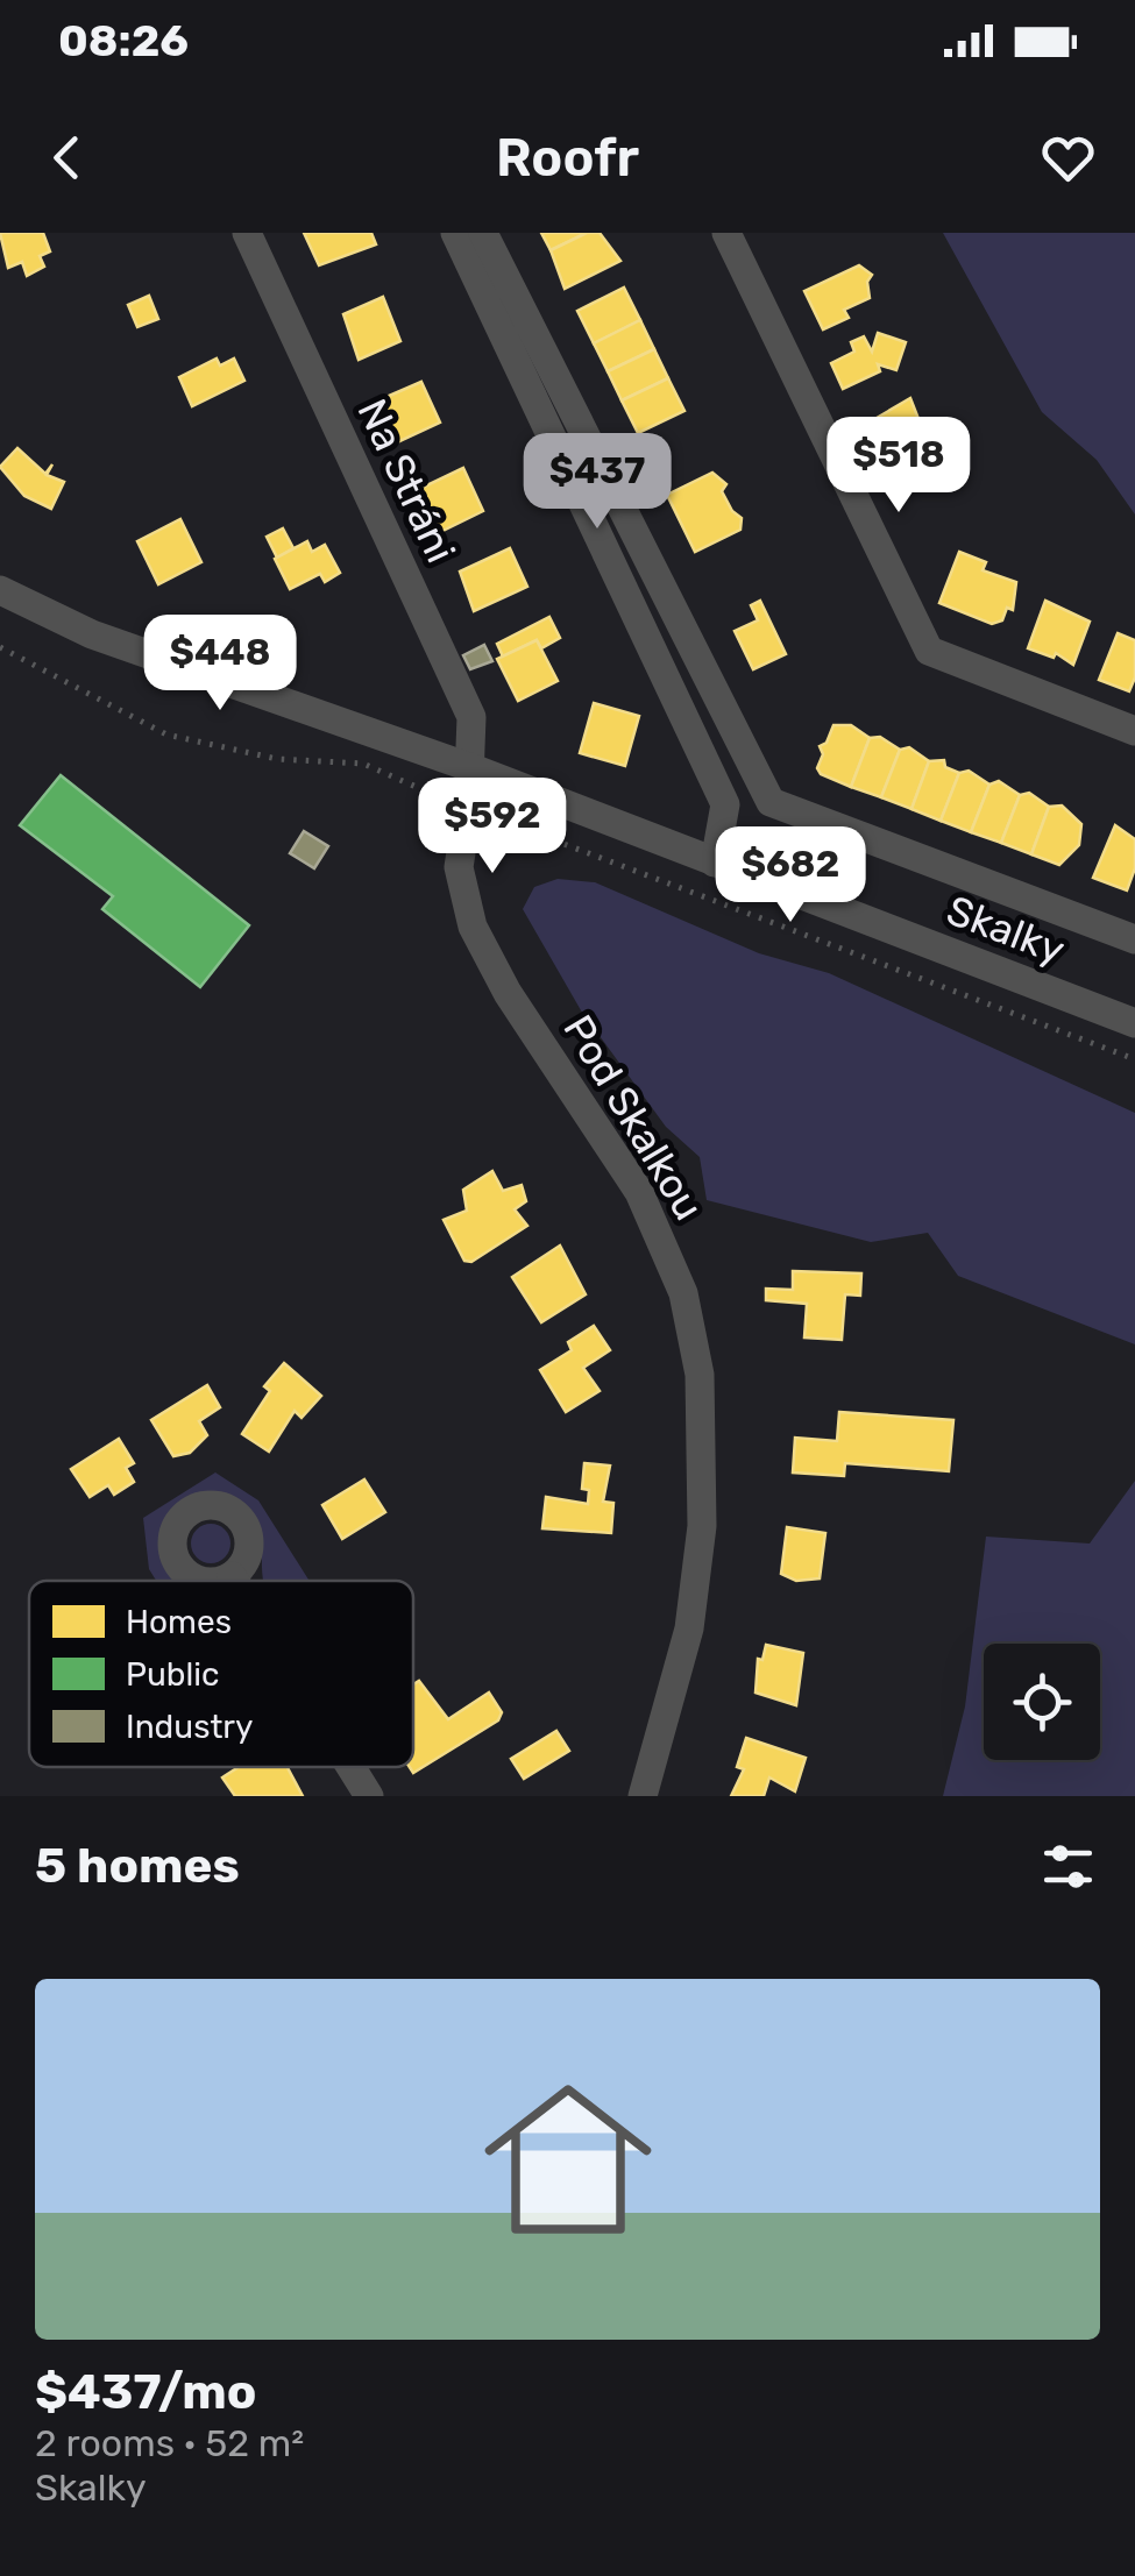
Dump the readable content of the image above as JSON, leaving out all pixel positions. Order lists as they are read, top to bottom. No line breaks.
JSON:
{"streets":{"street":["Na Stráni","Skalky","Pod Skalkou"]},"crossings":[["Na Stráni","Skalky"],["Na Stráni","Pod Skalkou"],["Skalky","Pod Skalkou"]],"legend":["Homes","Public","Industry"],"page":{"status":"08:26","header":"Roofr","price":["$518","$437","$448","$592","$682"],"heading":"5 homes","list":[{"name":"$437/mo","note":"2 rooms · 52 m² · Skalky"}]}}
